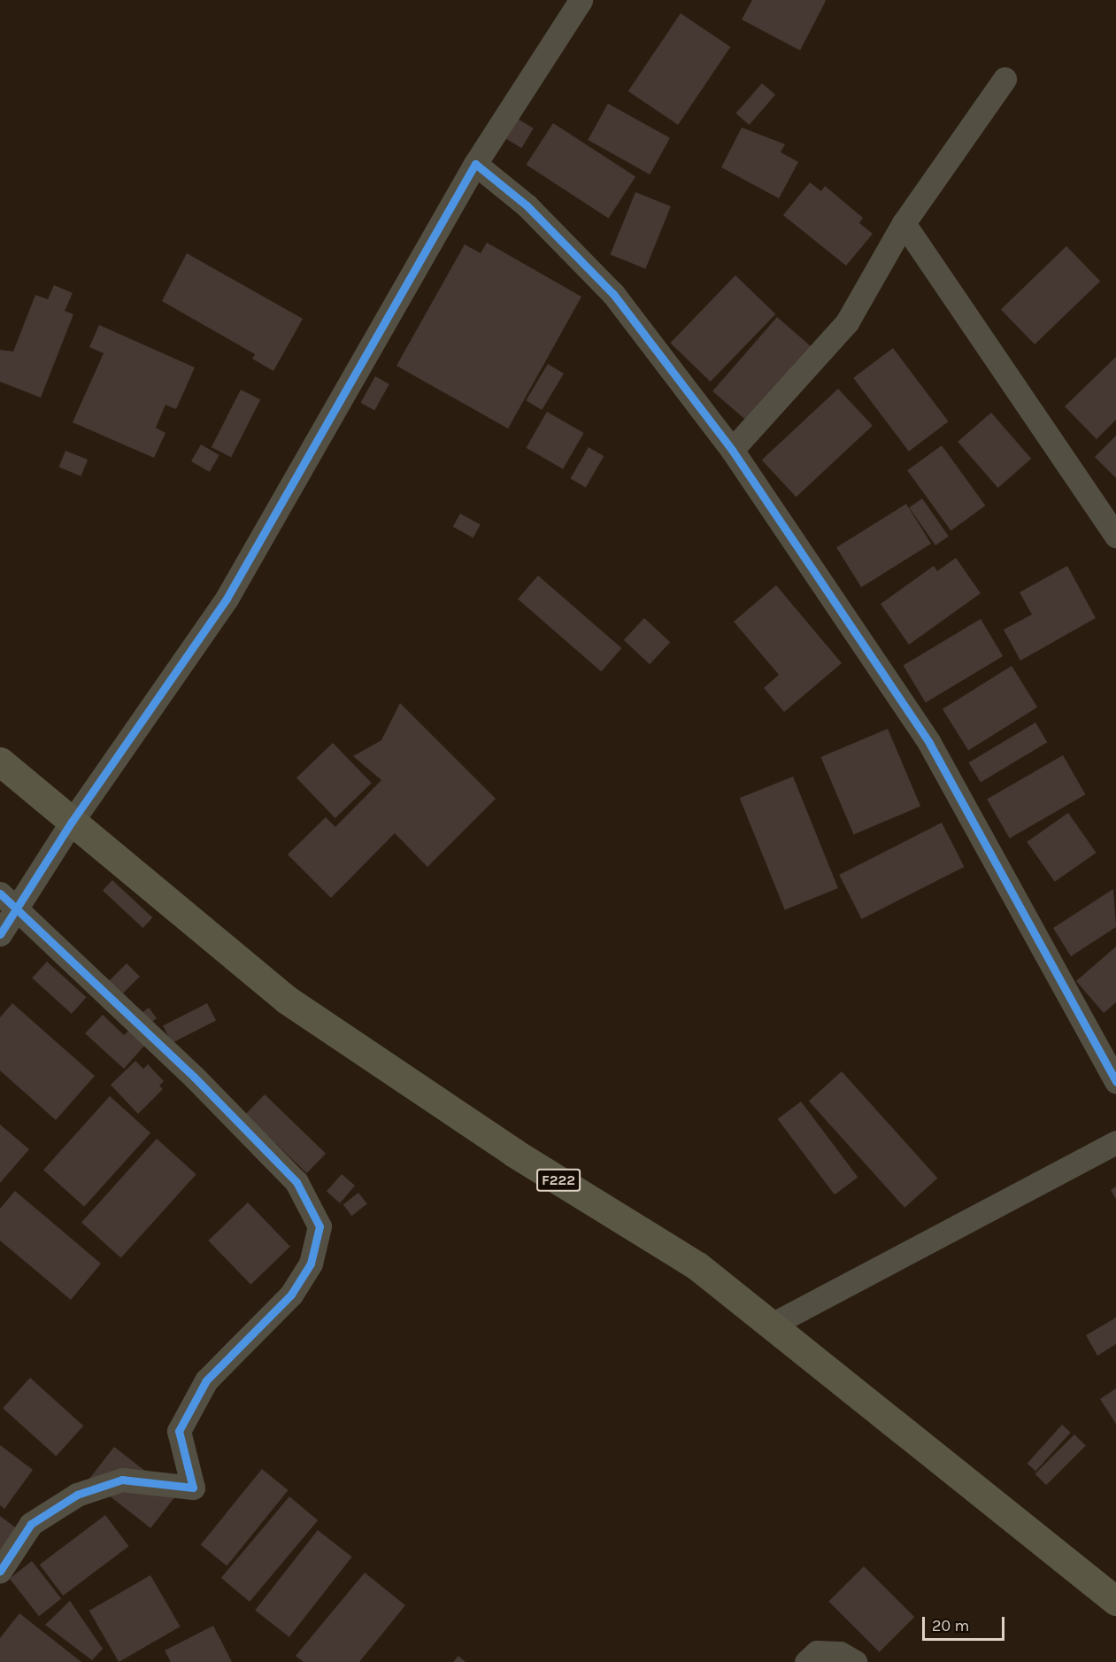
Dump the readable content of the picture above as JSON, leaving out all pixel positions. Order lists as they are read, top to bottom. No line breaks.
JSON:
{"streets":{"main road":["F222"]},"scale_bar":"20 m"}
